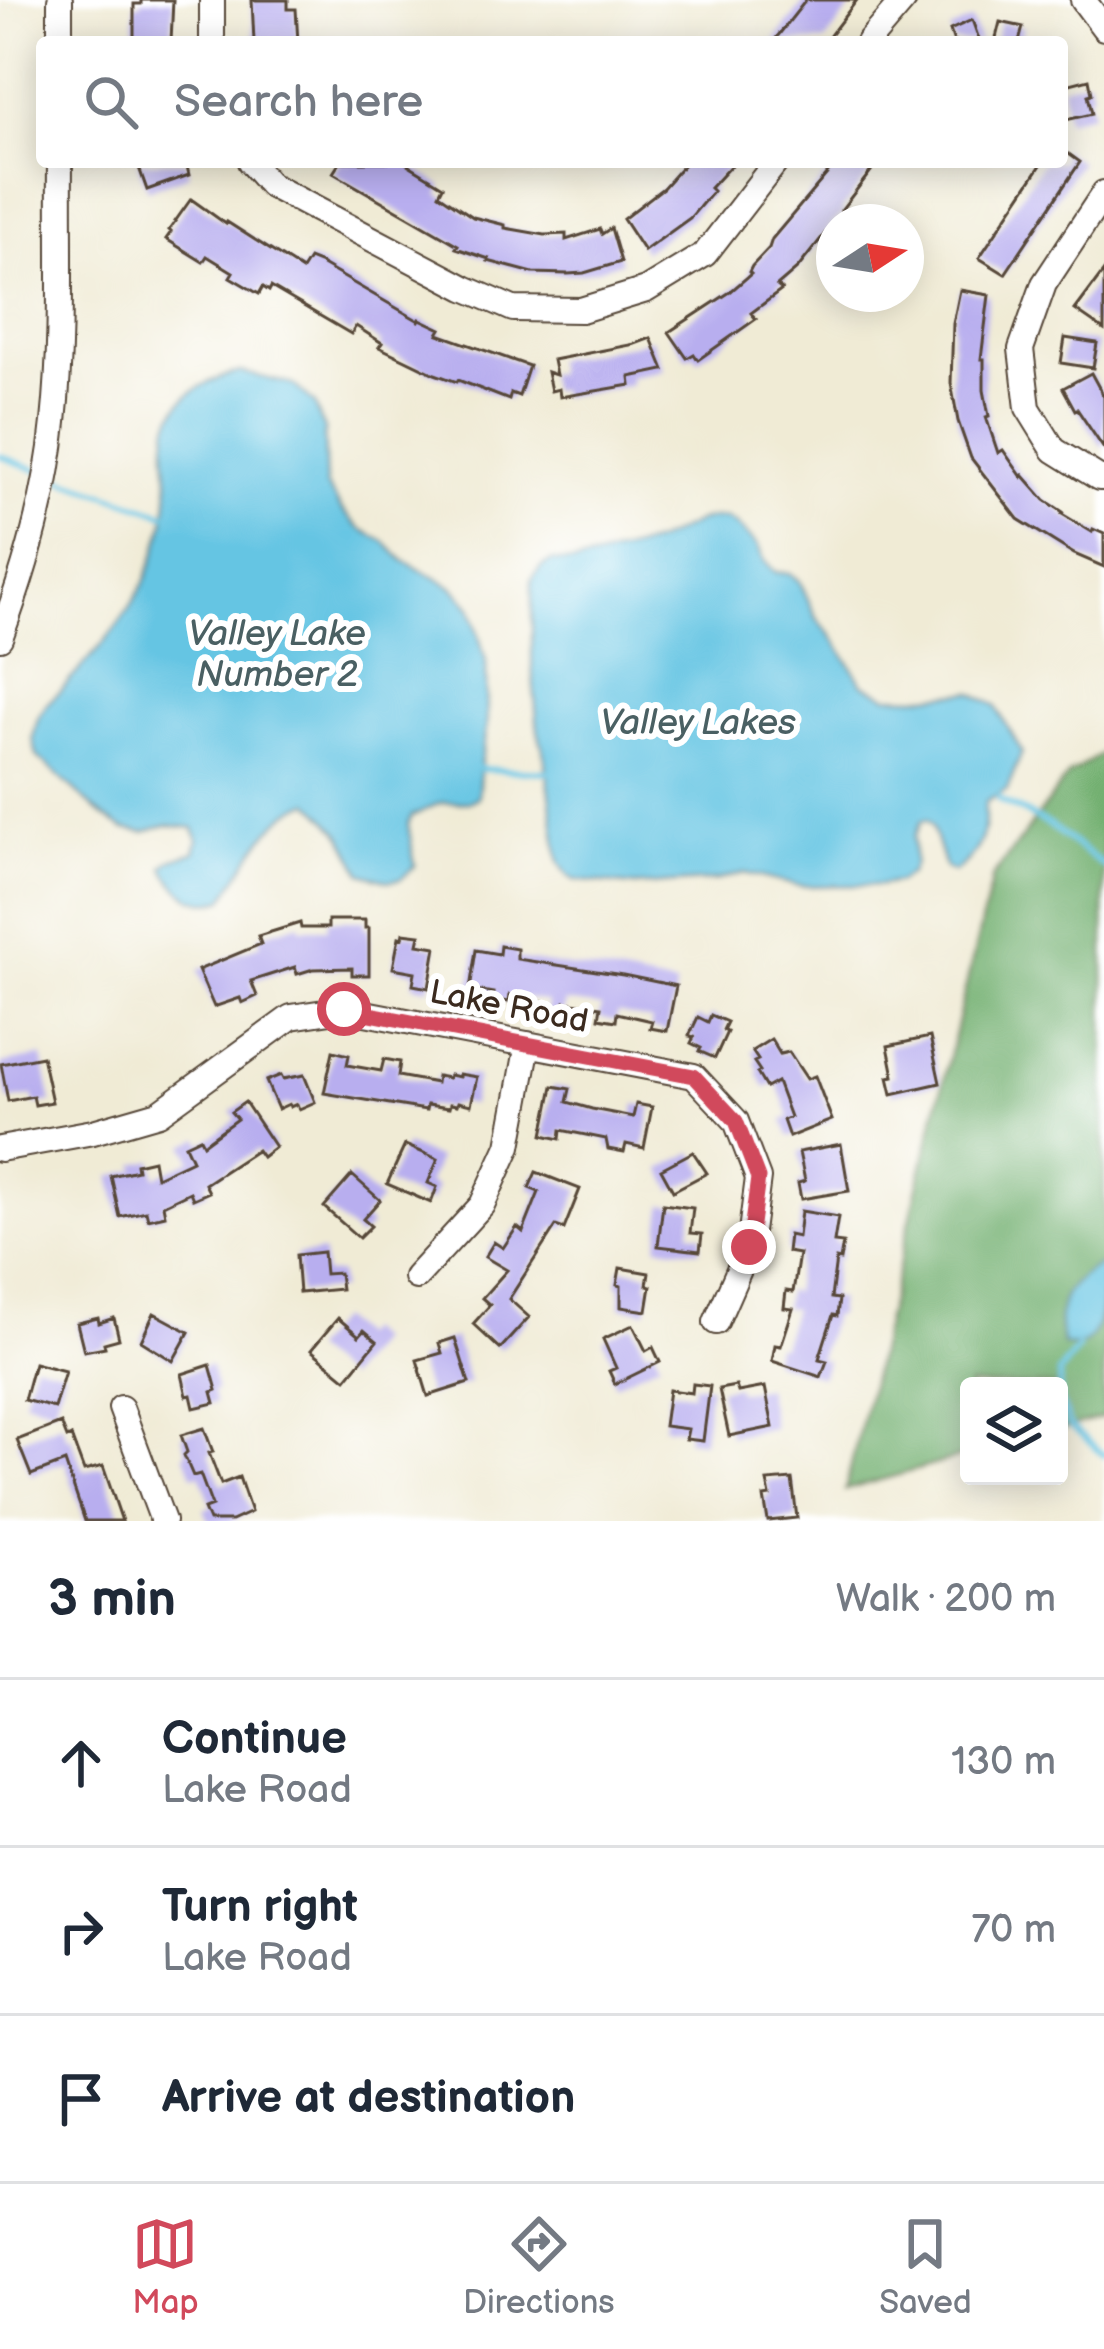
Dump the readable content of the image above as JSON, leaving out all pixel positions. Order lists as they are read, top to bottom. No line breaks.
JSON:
{"streets":{"street":["Lake Road"]},"water":["Valley Lake Number 2","Valley Lakes"],"north":"right","page":{"search":"Search here","heading":["3 min","Walk · 200 m"],"list":[["Continue","Lake Road","130 m"],["Turn right","Lake Road","70 m"],"Arrive at destination"],"nav":["Map","Directions","Saved"]}}
